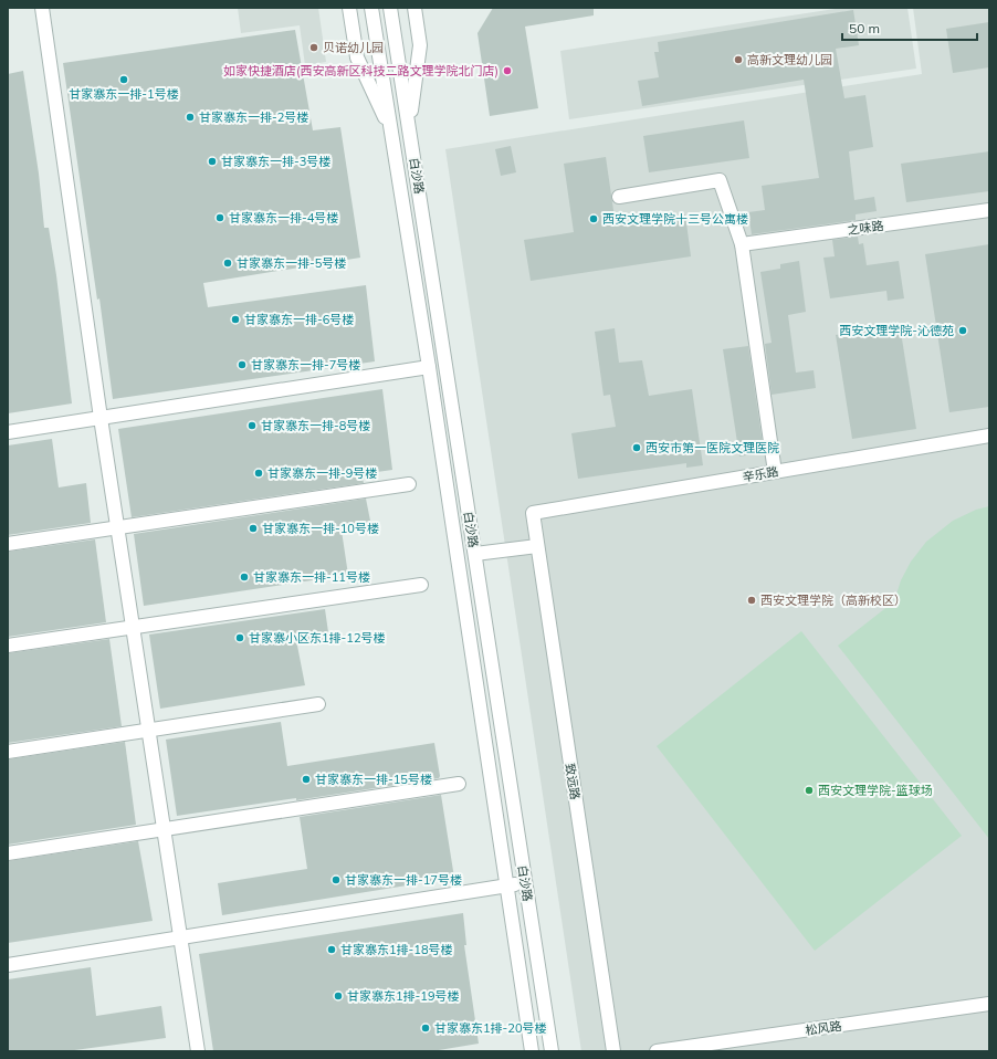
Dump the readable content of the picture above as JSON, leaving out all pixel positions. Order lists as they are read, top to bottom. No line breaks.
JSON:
{"streets":{"street":["白沙路","之味路","辛乐路","致远路","松风路"]},"crossings":[["辛乐路","致远路"]],"places":["贝诺幼儿园","高新文理幼儿园","如家快捷酒店(西安高新区科技二路文理学院北门店)","甘家寨东一排-1号楼","甘家寨东一排-2号楼","甘家寨东一排-3号楼","甘家寨东一排-4号楼","西安文理学院十三号公寓楼","甘家寨东一排-5号楼","甘家寨东一排-6号楼","西安文理学院-沁德苑","甘家寨东一排-7号楼","甘家寨东一排-8号楼","西安市第一医院文理医院","甘家寨东一排-9号楼","甘家寨东一排-10号楼","甘家寨东一排-11号楼","西安文理学院（高新校区）","甘家寨小区东1排-12号楼","甘家寨东一排-15号楼","西安文理学院-篮球场","甘家寨东一排-17号楼","甘家寨东1排-18号楼","甘家寨东1排-19号楼","甘家寨东1排-20号楼"],"scale_bar":"50 m"}
